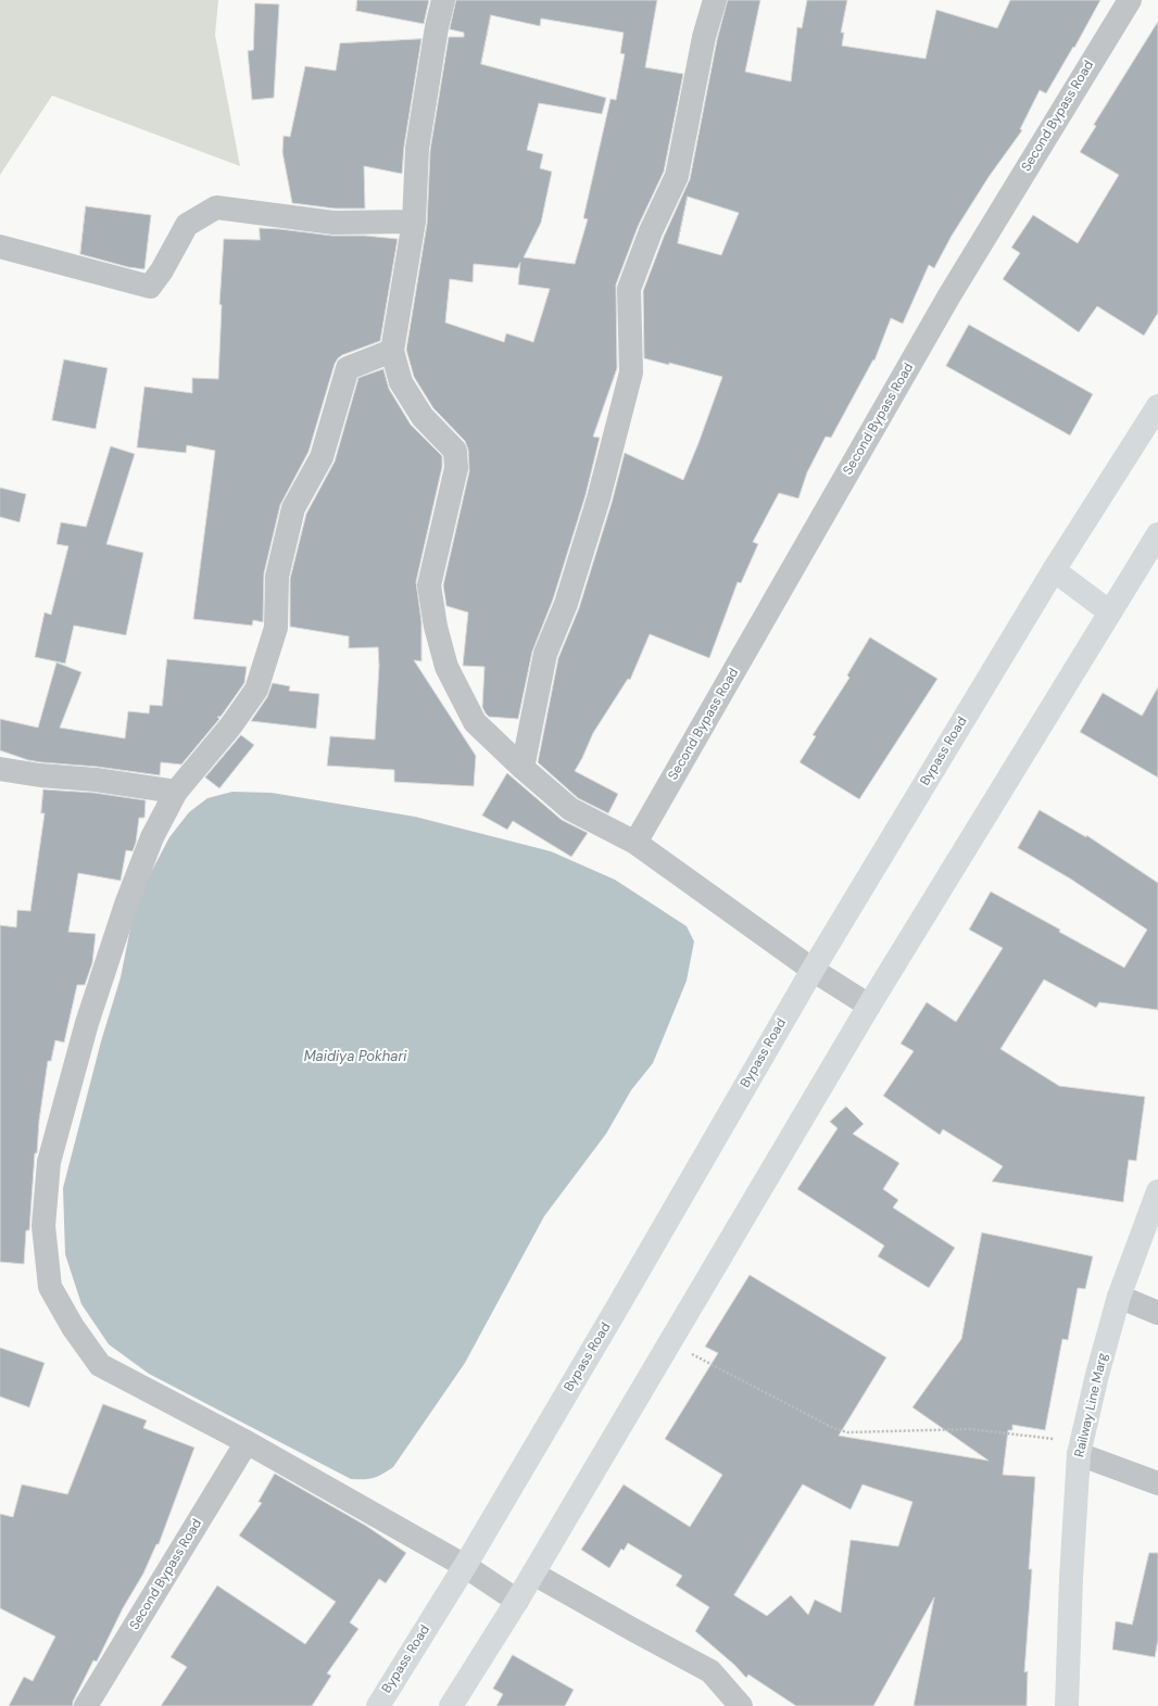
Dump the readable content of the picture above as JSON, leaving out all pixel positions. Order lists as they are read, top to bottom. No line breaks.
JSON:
{"streets":{"main road":["Bypass Road","Railway Line Marg"],"street":["Second Bypass Road"]},"water":["Maidiya Pokhari"]}
